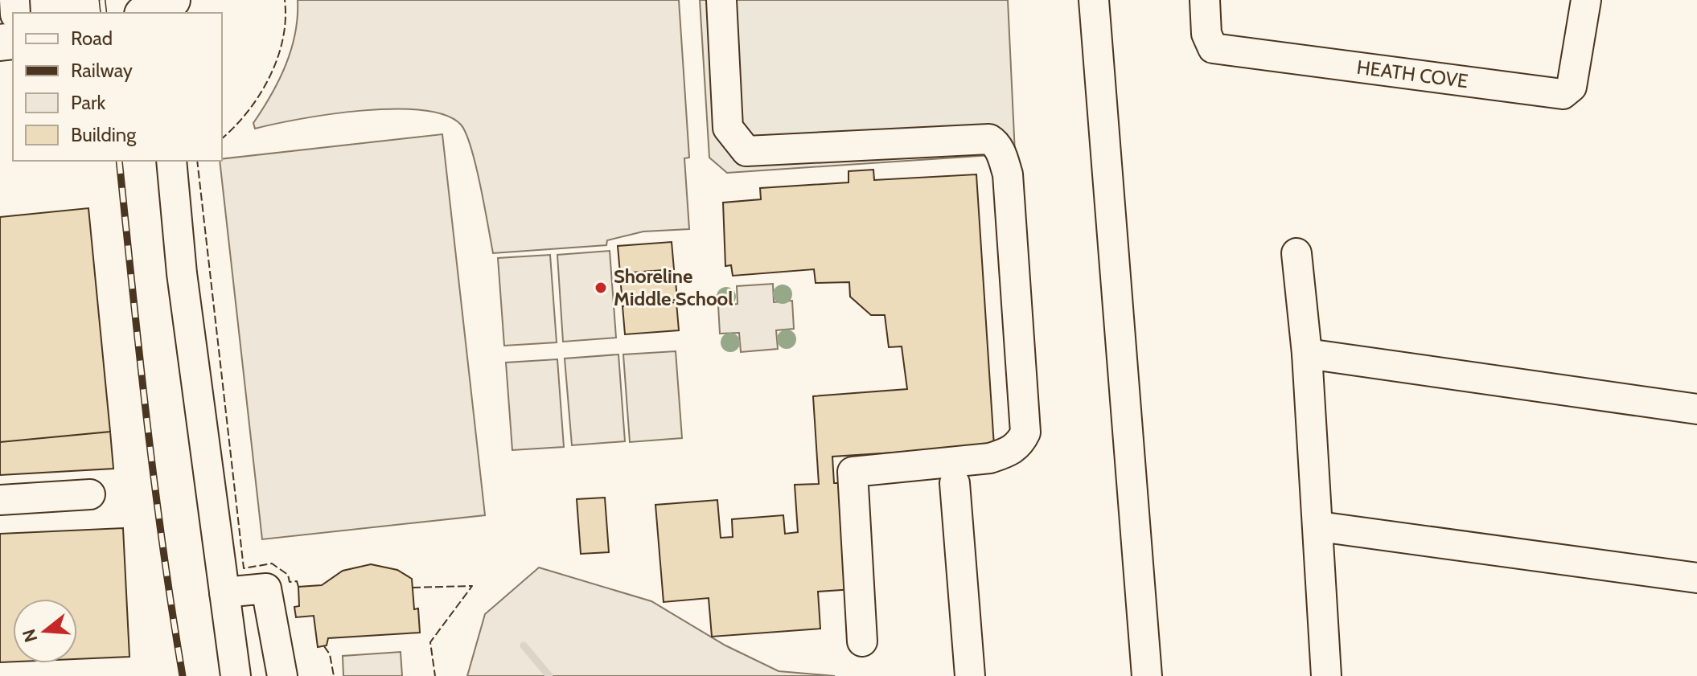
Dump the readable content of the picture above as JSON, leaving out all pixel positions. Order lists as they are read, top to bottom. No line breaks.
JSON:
{"streets":{"street":["HEATH COVE"]},"places":["Shoreline Middle School"],"legend":["Road","Railway","Park","Building"],"north":"left"}
